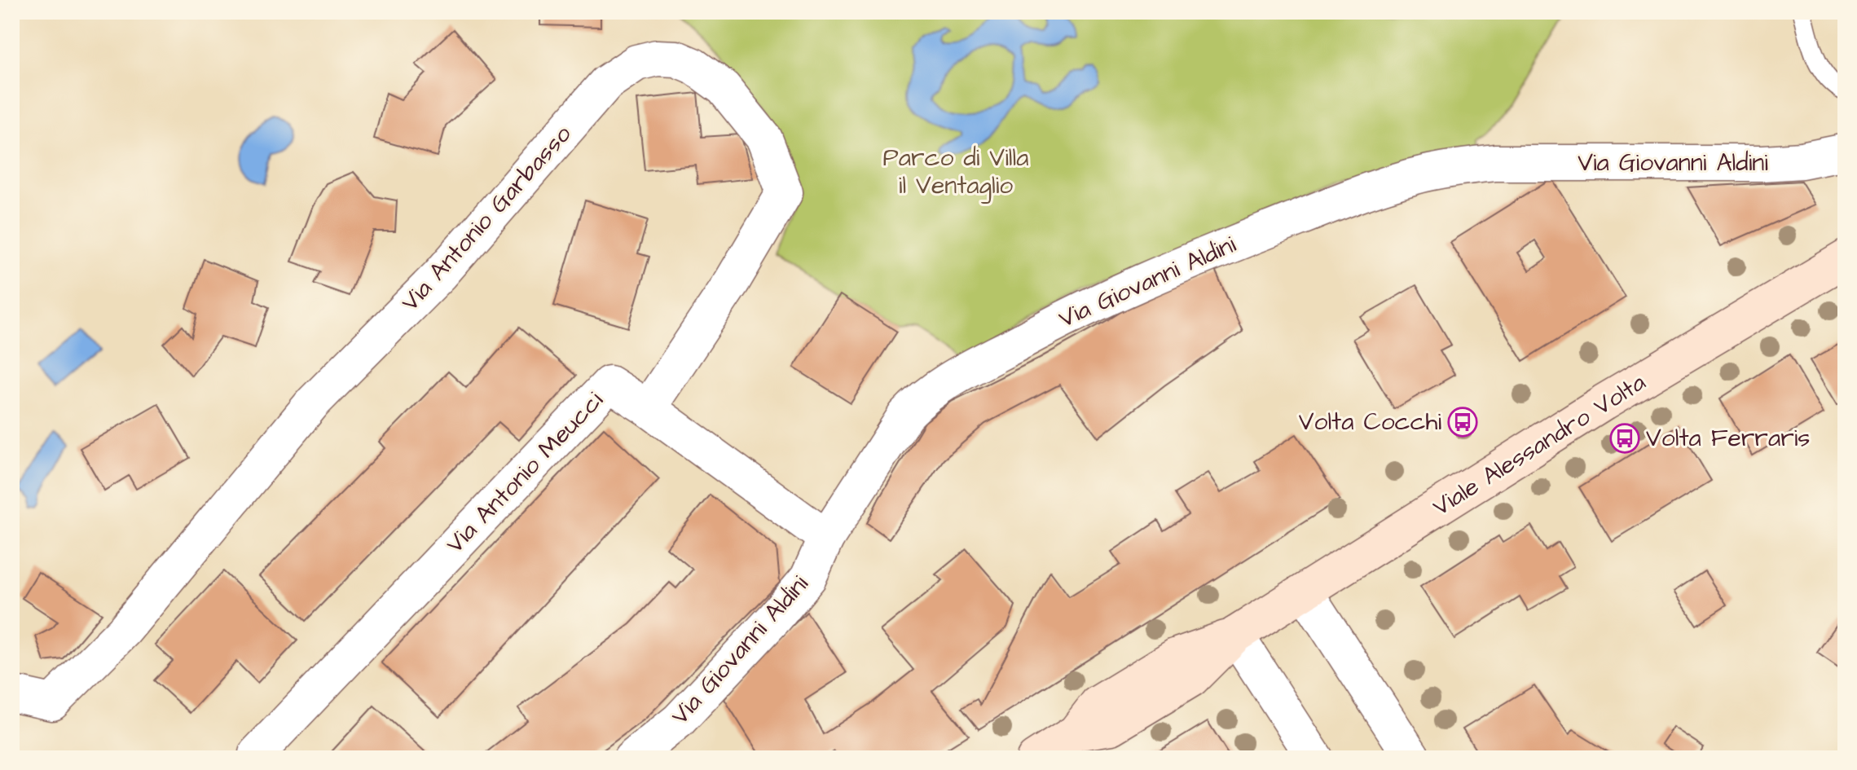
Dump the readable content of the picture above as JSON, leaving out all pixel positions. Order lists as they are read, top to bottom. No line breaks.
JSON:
{"streets":{"main road":["Viale Alessandro Volta"],"street":["Via Giovanni Aldini","Via Antonio Garbasso","Via Antonio Meucci"]},"crossings":[["Via Giovanni Aldini","Via Antonio Meucci"],["Via Antonio Garbasso","Via Antonio Meucci"]],"parks":["Parco di Villa il Ventaglio"],"places":{"bus stop":["Volta Cocchi","Volta Ferraris"]}}
